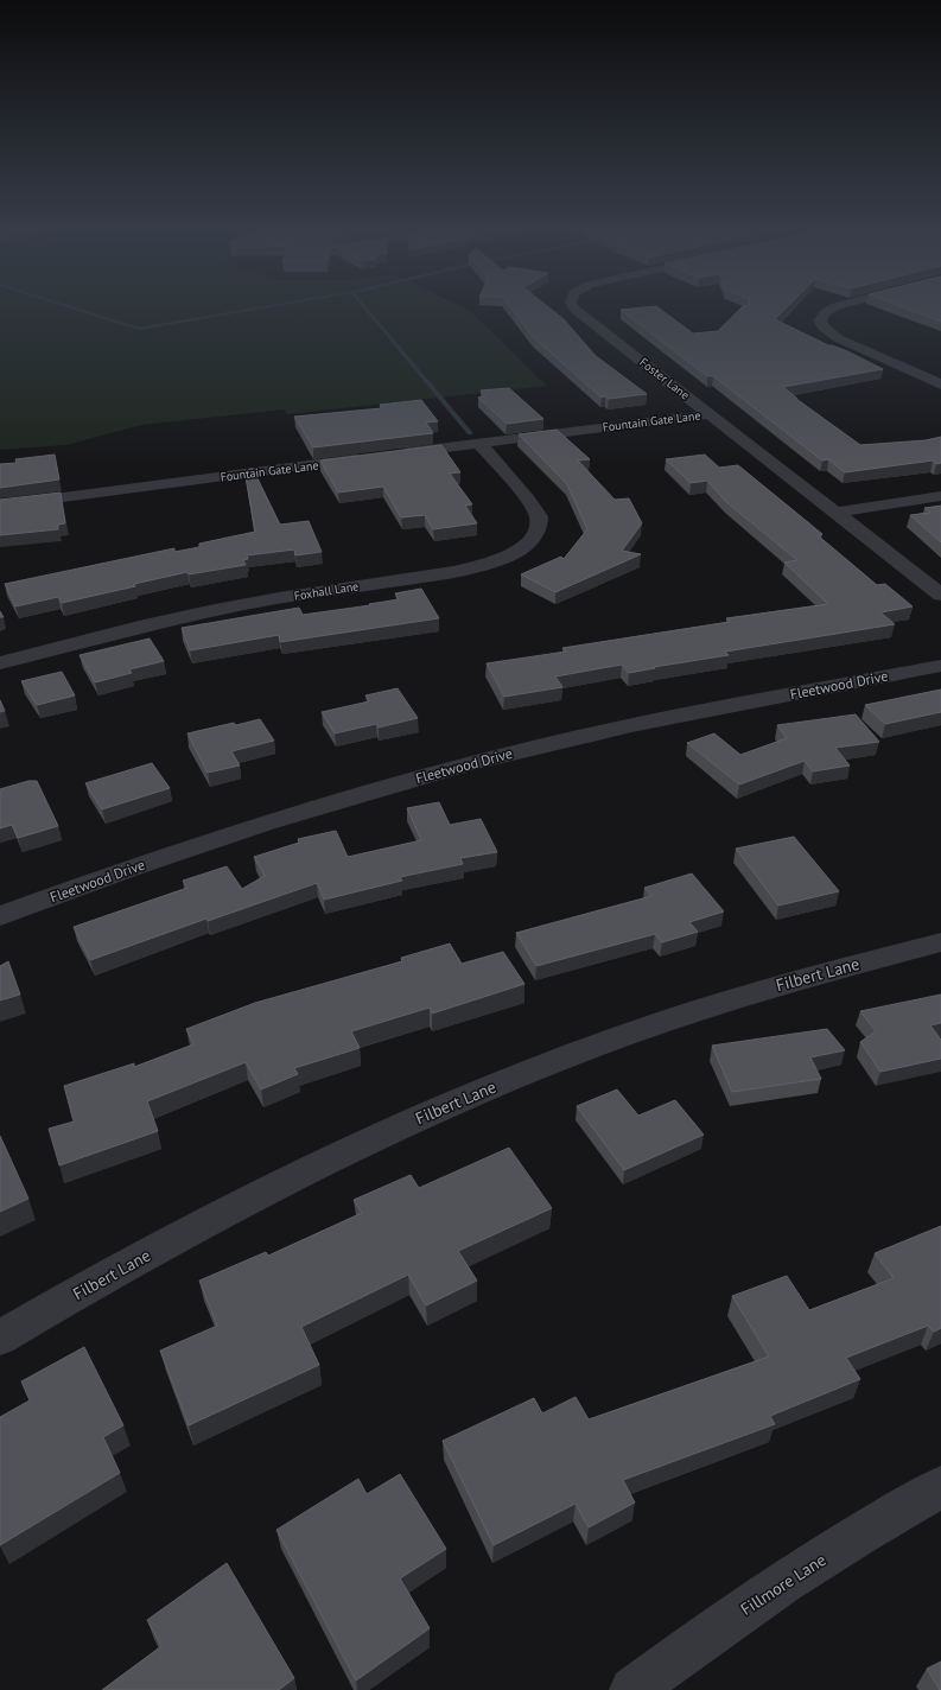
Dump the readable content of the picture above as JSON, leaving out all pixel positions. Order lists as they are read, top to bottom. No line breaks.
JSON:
{"streets":{"street":["Foster Lane","Fountain Gate Lane","Foxhall Lane","Fleetwood Drive","Filbert Lane","Fillmore Lane"]},"crossings":[["Foster Lane","Fountain Gate Lane"],["Fountain Gate Lane","Foxhall Lane"]]}
